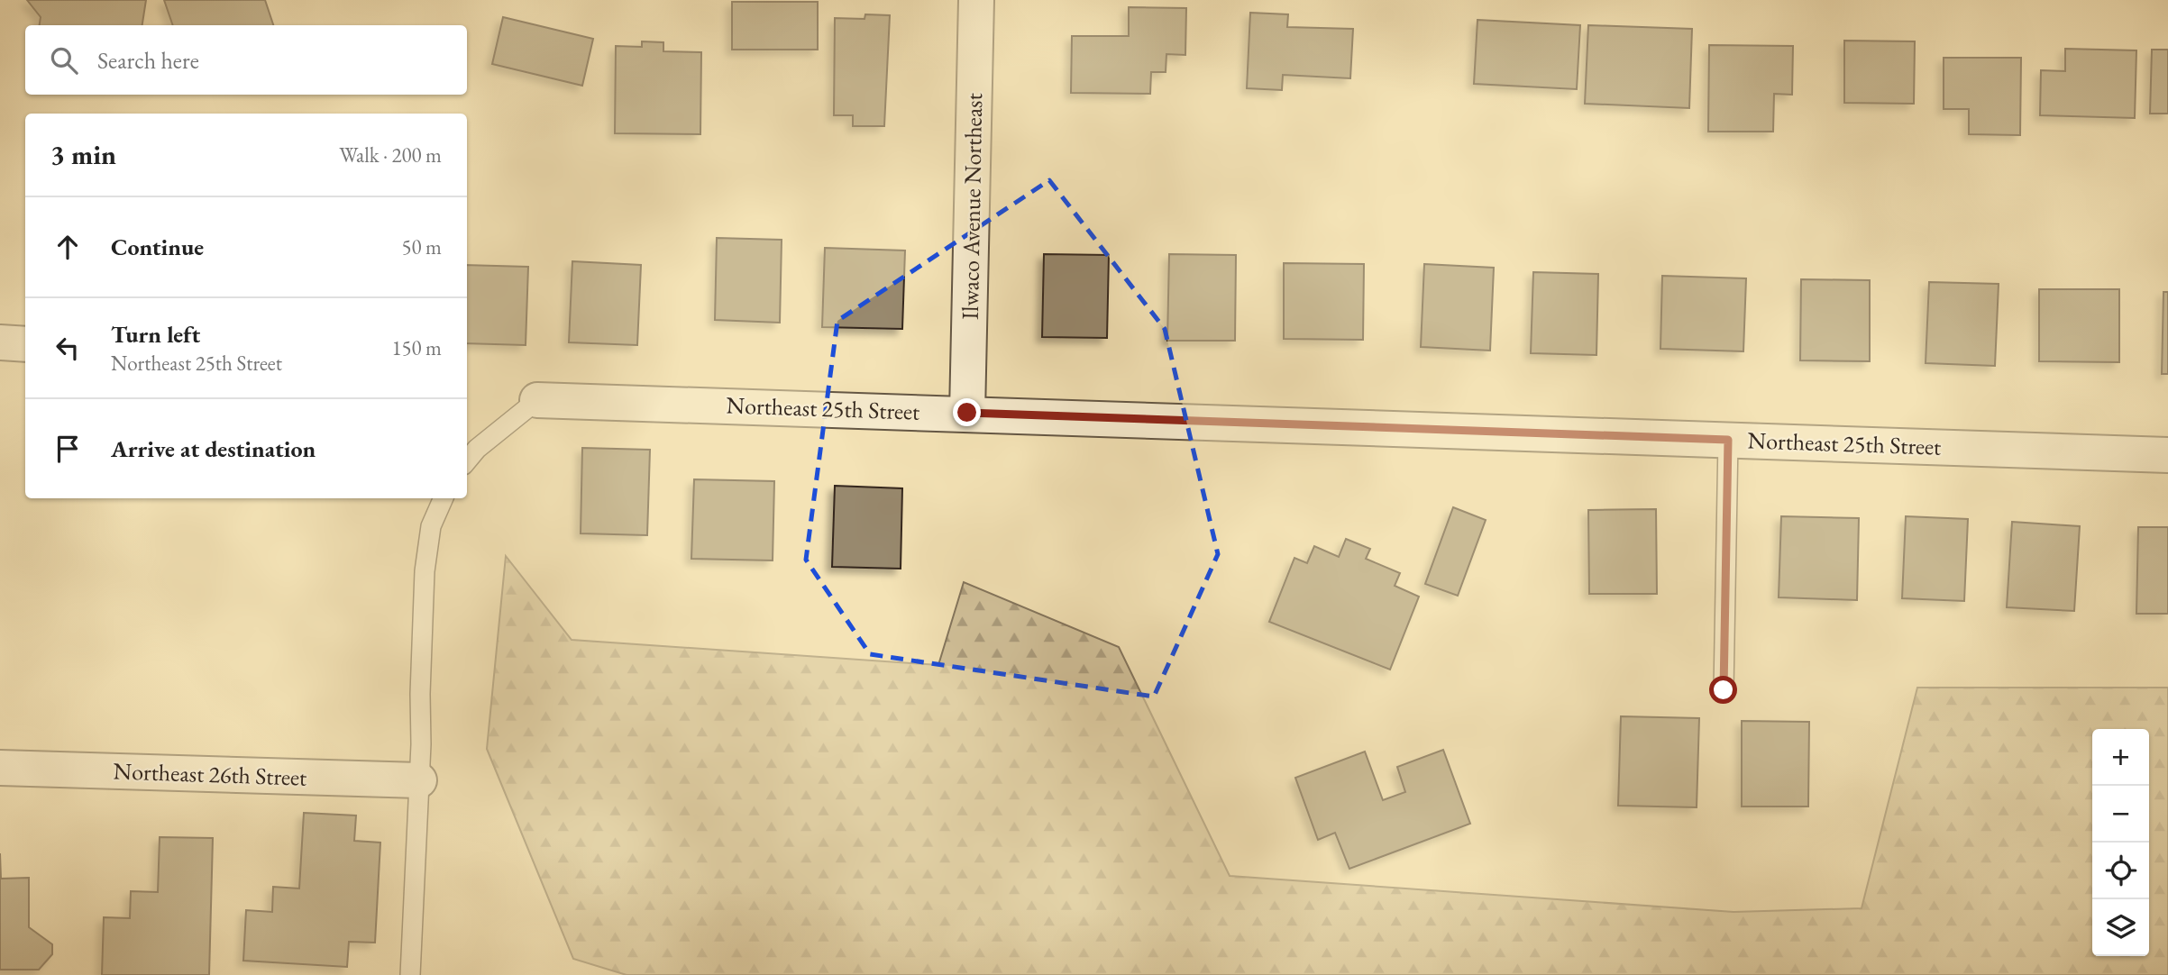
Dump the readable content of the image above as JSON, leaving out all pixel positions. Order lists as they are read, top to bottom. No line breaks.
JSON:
{"streets":{"street":["Ilwaco Avenue Northeast","Northeast 25th Street","Northeast 26th Street"]},"crossings":[["Ilwaco Avenue Northeast","Northeast 25th Street"]],"page":{"search":"Search here","heading":["3 min","Walk · 200 m"],"list":[["Continue","50 m"],["Turn left","Northeast 25th Street","150 m"],"Arrive at destination"],"map_buttons":["+","−"]}}
